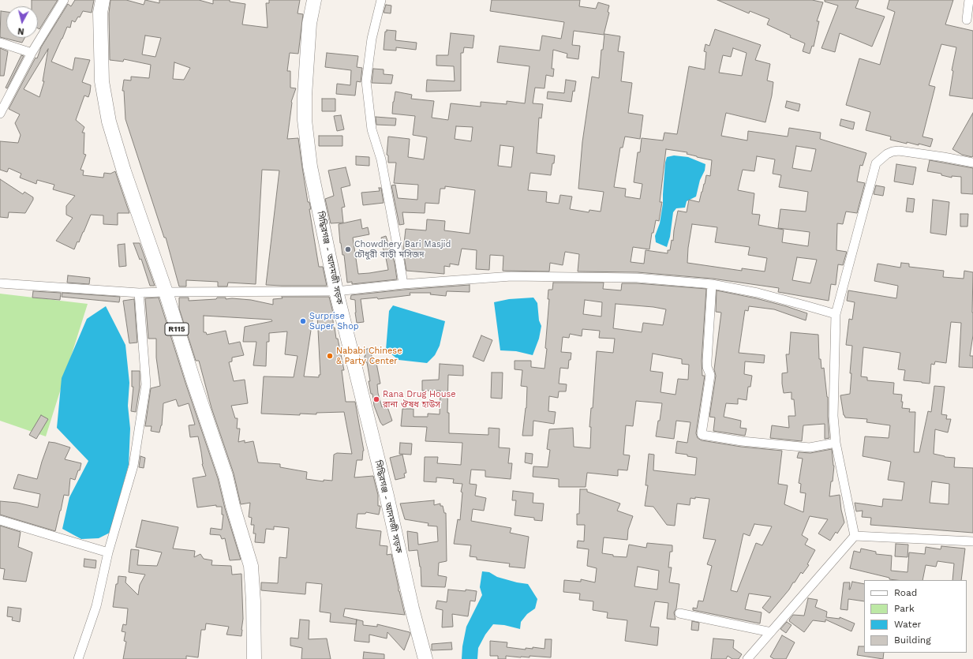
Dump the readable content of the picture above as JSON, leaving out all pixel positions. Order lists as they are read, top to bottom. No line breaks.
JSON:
{"streets":{"main road":["সিদ্ধিরগঞ্জ - আদমজী সড়ক","R115"]},"places":["Chowdhery Bari Masjid চৌধুরী বাড়ী মসিজদ","Surprise Super Shop","Nababi Chinese & Party Center","Rana Drug House রানা ঔষধ হাউস"],"legend":["Road","Park","Water","Building"],"north":"bottom"}
